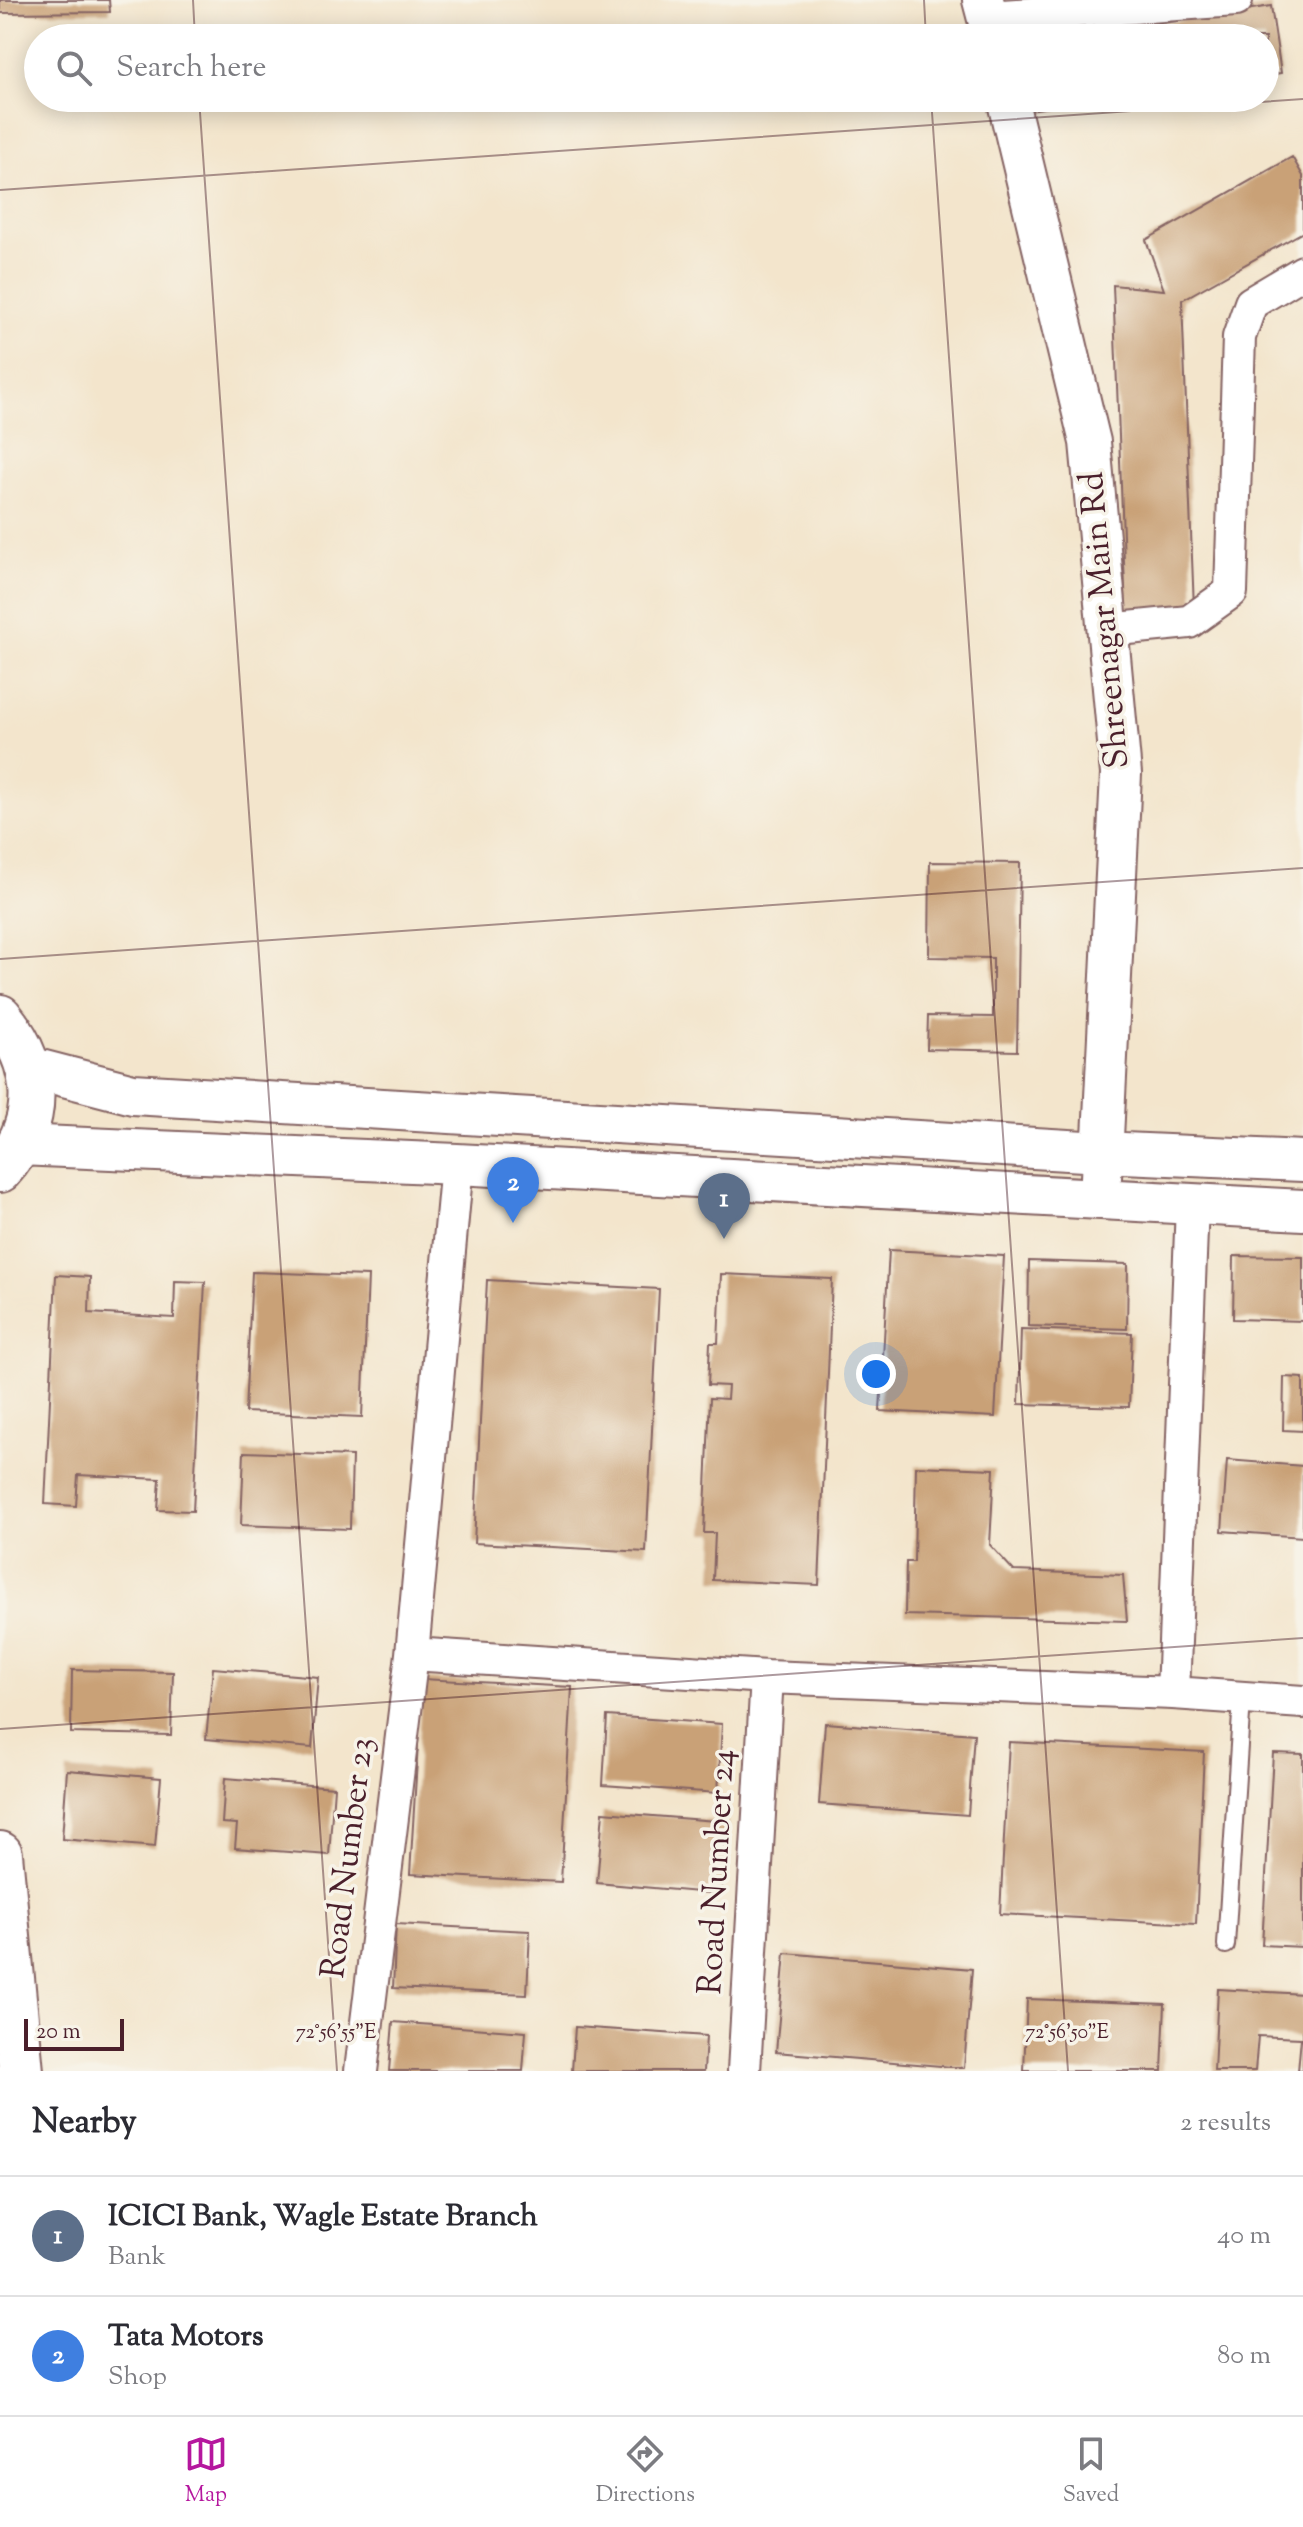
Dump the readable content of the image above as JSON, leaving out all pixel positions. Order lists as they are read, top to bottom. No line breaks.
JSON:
{"streets":{"street":["Shreenagar Main Rd","Road Number 23","Road Number 24"]},"scale_bar":"20 m","page":{"search":"Search here","pins":["2","1"],"scale":"20 m","heading":["Nearby","2 results"],"list":[{"mark":"1","name":"ICICI Bank, Wagle Estate Branch","note":"Bank","value":"40 m"},{"mark":"2","name":"Tata Motors","note":"Shop","value":"80 m"}],"nav":["Map","Directions","Saved"]},"coordinates":["72°56'55\"E","72°56'50\"E"]}
